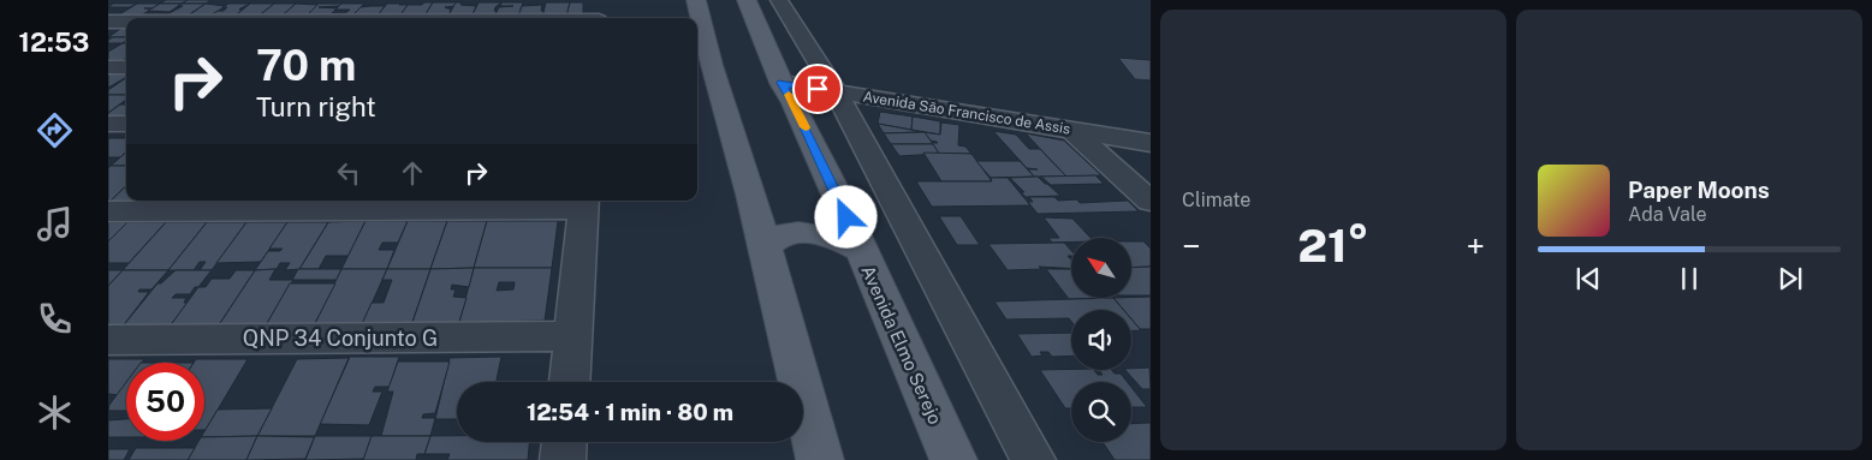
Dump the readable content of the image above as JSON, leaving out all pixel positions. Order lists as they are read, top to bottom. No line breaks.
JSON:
{"streets":{"main road":["Avenida Elmo Serejo"],"street":["Avenida São Francisco de Assis","QNP 34 Conjunto G"]},"crossings":[["Avenida São Francisco de Assis","Avenida Elmo Serejo"]],"north":"top left","page":{"tabs":"12:53","tile":"Climate","turn":["70 m","Turn right"],"song":["Paper Moons","Ada Vale"],"heat":["−","21°","+"],"limit":"50","trip":"12:54 · 1 min · 80 m"}}
